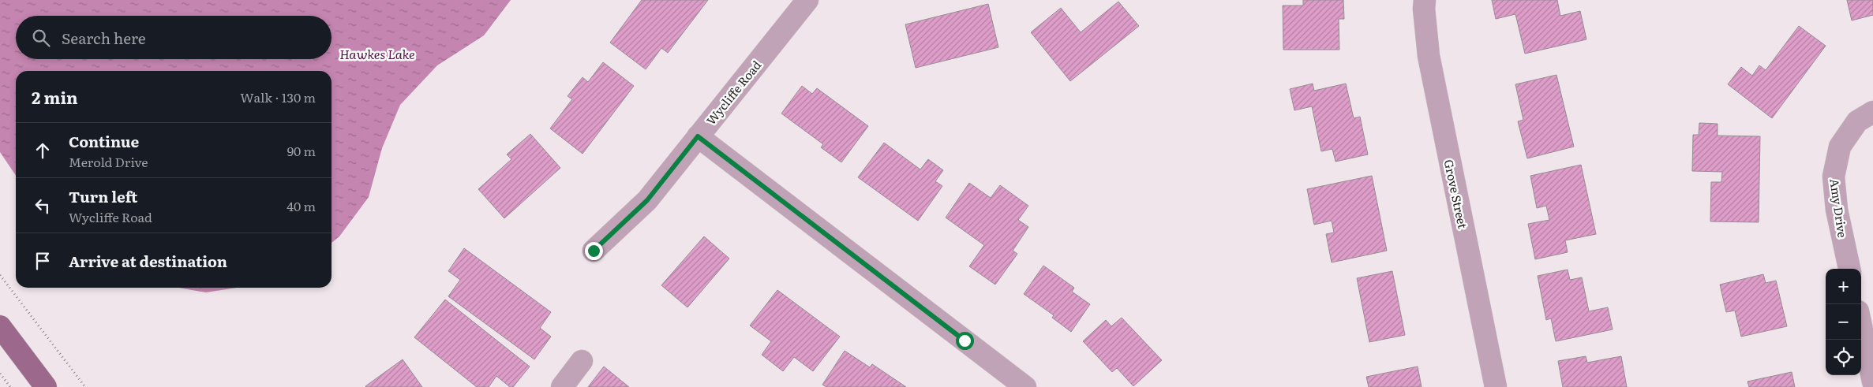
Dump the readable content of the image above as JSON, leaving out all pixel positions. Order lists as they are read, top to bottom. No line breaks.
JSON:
{"streets":{"street":["Wycliffe Road","Grove Street","Amy Drive"]},"water":["Hawkes Lake"],"page":{"search":"Search here","heading":["2 min","Walk · 130 m"],"list":[["Continue","Merold Drive","90 m"],["Turn left","Wycliffe Road","40 m"],"Arrive at destination"],"map_buttons":["+","−"]}}
